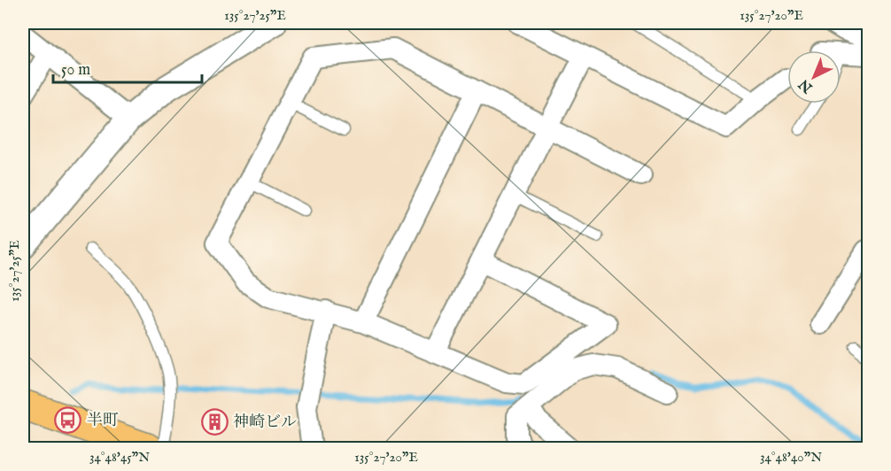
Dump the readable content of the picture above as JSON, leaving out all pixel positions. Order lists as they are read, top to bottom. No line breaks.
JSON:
{"places":{"bus stop":["半町"],"building":["神崎ビル"]},"scale_bar":"50 m","north":"bottom left","coordinates":["135°27'25\"E","135°27'20\"E","34°48'45\"N","34°48'40\"N"]}
